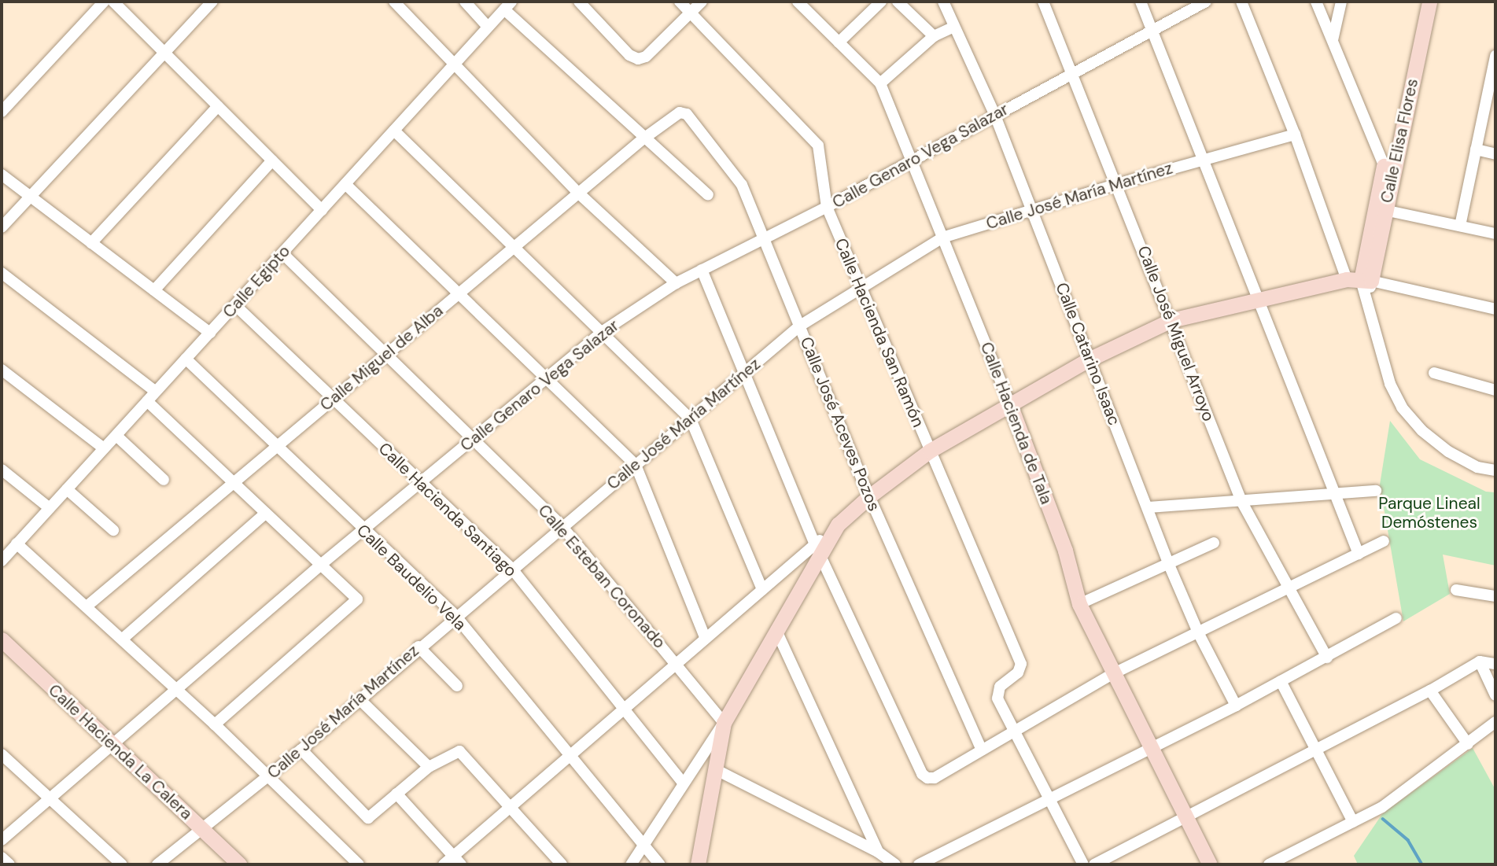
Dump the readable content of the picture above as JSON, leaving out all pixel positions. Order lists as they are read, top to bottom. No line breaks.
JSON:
{"streets":{"street":["Calle Elisa Flores","Calle Genaro Vega Salazar","Calle José María Martínez","Calle Egipto","Calle Hacienda San Ramón","Calle José Miguel Arroyo","Calle Catarino Isaac","Calle Miguel de Alba","Calle Hacienda de Tala","Calle José Aceves Pozos","Calle Hacienda Santiago","Calle Esteban Coronado","Calle Baudelio Vela","Calle Hacienda La Calera"]},"crossings":[["Calle Genaro Vega Salazar","Calle Hacienda San Ramón"],["Calle Genaro Vega Salazar","Calle José Miguel Arroyo"],["Calle Genaro Vega Salazar","Calle Catarino Isaac"],["Calle Genaro Vega Salazar","Calle Hacienda de Tala"],["Calle Genaro Vega Salazar","Calle José Aceves Pozos"],["Calle Genaro Vega Salazar","Calle Hacienda Santiago"],["Calle Genaro Vega Salazar","Calle Esteban Coronado"],["Calle Genaro Vega Salazar","Calle Baudelio Vela"],["Calle Genaro Vega Salazar","Calle Hacienda La Calera"],["Calle José María Martínez","Calle Hacienda San Ramón"],["Calle José María Martínez","Calle José Miguel Arroyo"],["Calle José María Martínez","Calle Catarino Isaac"],["Calle José María Martínez","Calle Hacienda de Tala"],["Calle José María Martínez","Calle José Aceves Pozos"],["Calle José María Martínez","Calle Hacienda Santiago"],["Calle José María Martínez","Calle Esteban Coronado"],["Calle José María Martínez","Calle Baudelio Vela"],["Calle José María Martínez","Calle Hacienda La Calera"],["Calle Egipto","Calle Hacienda Santiago"],["Calle Egipto","Calle Esteban Coronado"],["Calle Egipto","Calle Baudelio Vela"],["Calle Miguel de Alba","Calle José Aceves Pozos"],["Calle Miguel de Alba","Calle Hacienda Santiago"],["Calle Miguel de Alba","Calle Esteban Coronado"],["Calle Miguel de Alba","Calle Baudelio Vela"]],"parks":["Parque Lineal Demóstenes"]}
